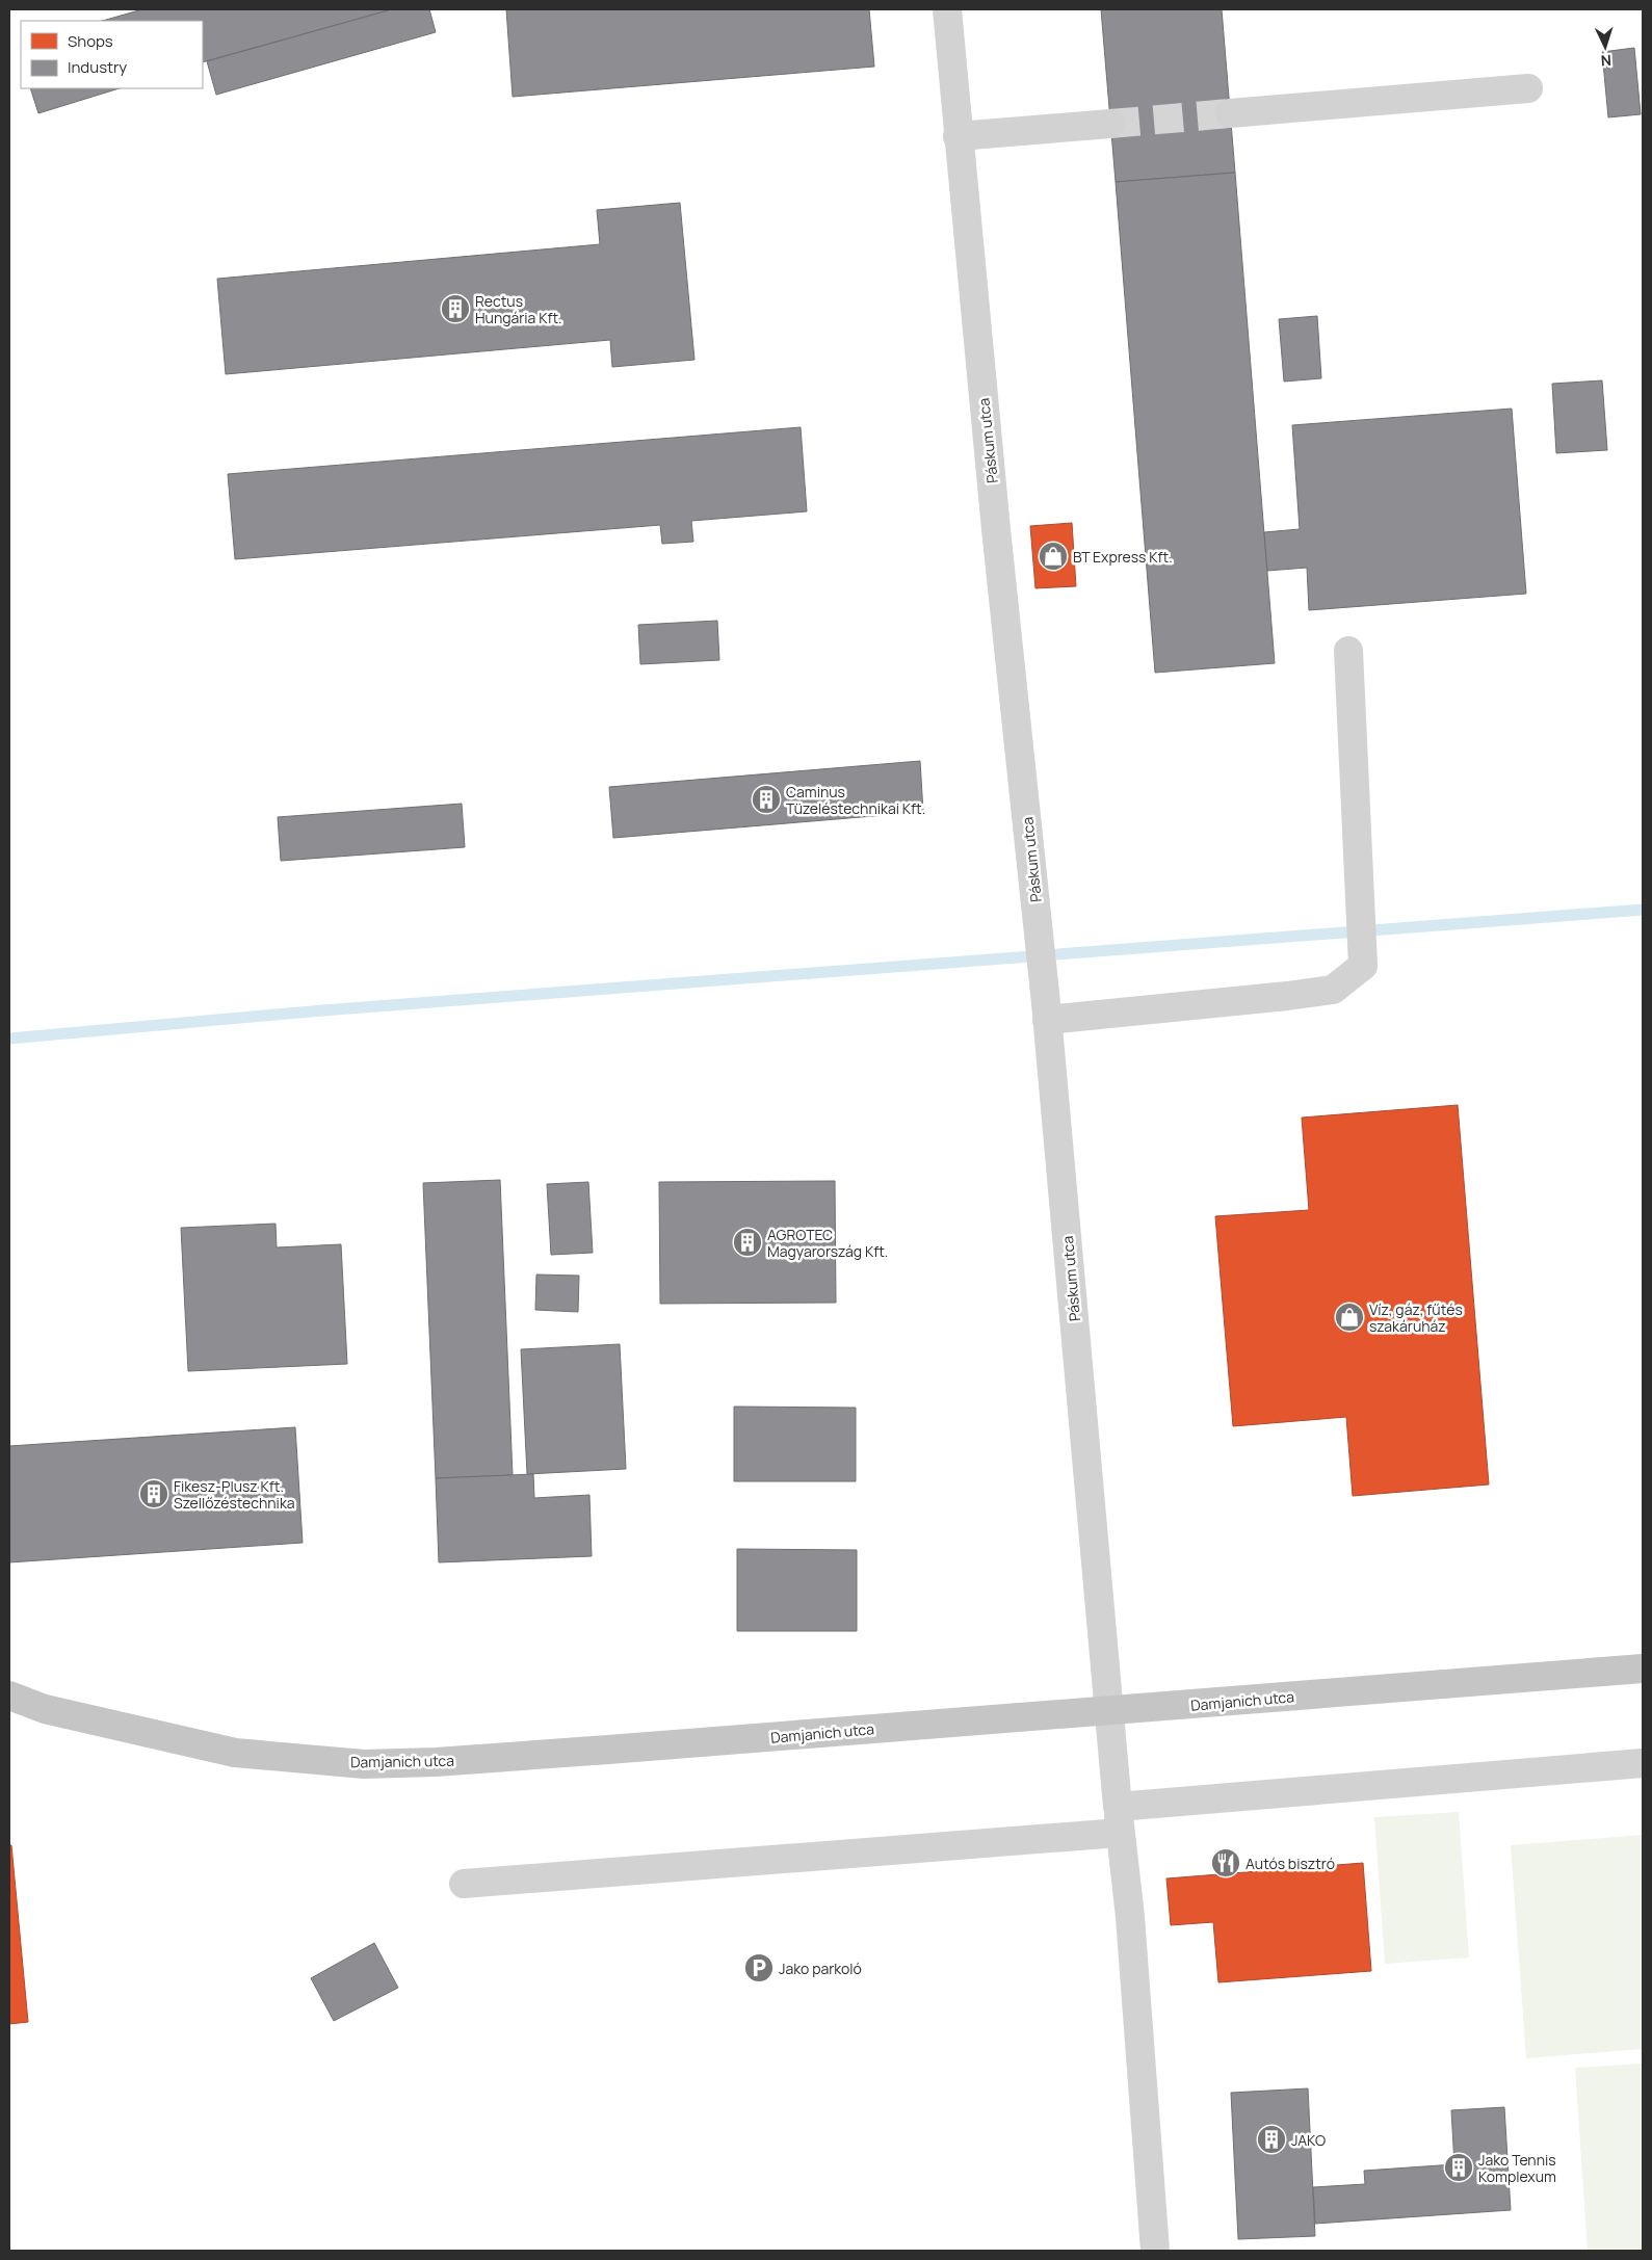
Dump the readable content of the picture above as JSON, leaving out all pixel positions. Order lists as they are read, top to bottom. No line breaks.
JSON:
{"streets":{"main road":["Damjanich utca"],"street":["Páskum utca"]},"crossings":[["Páskum utca","Damjanich utca"]],"places":{"building":["Rectus Hungária Kft.","Caminus Tüzeléstechnikai Kft.","AGROTEC Magyarország Kft.","Fikesz-Plusz Kft. Szellőzéstechnika","JAKO","Jako Tennis Komplexum"],"shop":["BT Express Kft.","Víz, gáz, fűtés szakáruház"],"restaurant":["Autós bisztró"],"parking":["Jako parkoló"]},"legend":["Shops","Industry"],"north":"bottom"}
